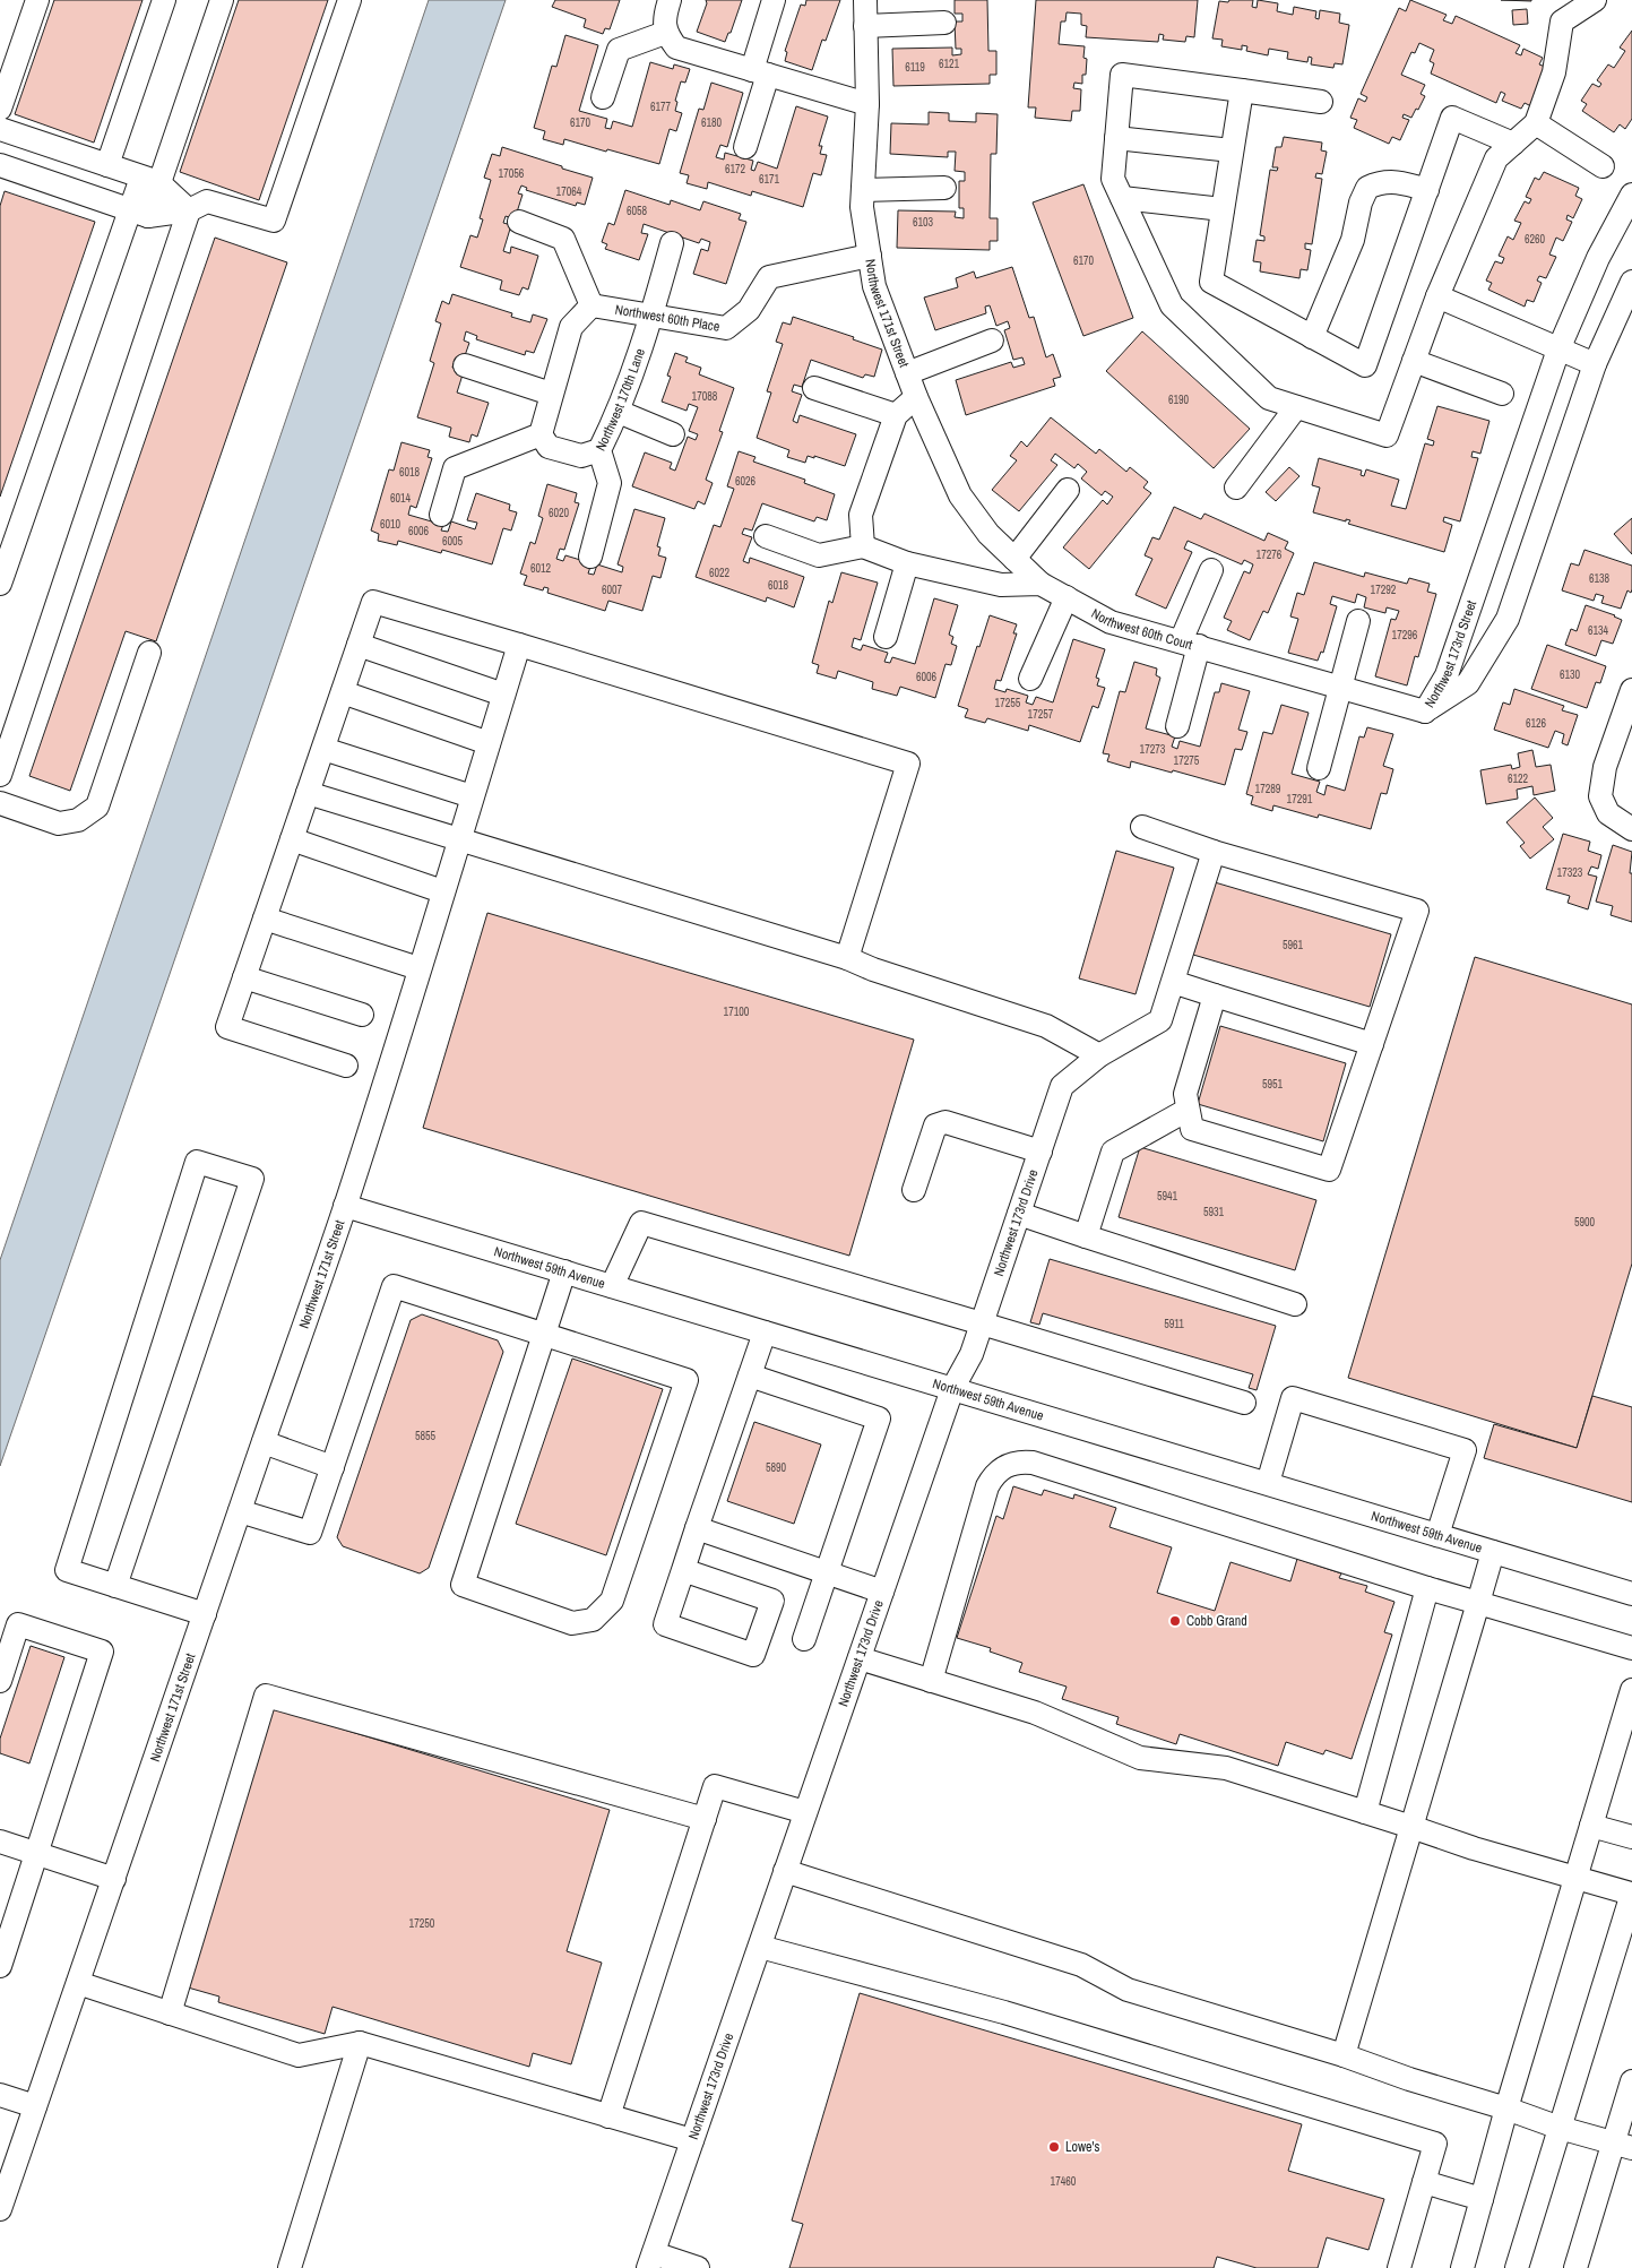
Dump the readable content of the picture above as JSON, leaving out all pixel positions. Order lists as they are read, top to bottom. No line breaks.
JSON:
{"streets":{"street":["Northwest 171st Street","Northwest 60th Place","Northwest 170th Lane","Northwest 60th Court","Northwest 173rd Street","Northwest 173rd Drive","Northwest 59th Avenue"]},"crossings":[["Northwest 171st Street","Northwest 60th Place"],["Northwest 171st Street","Northwest 60th Court"],["Northwest 171st Street","Northwest 59th Avenue"],["Northwest 60th Place","Northwest 170th Lane"],["Northwest 60th Court","Northwest 173rd Street"],["Northwest 173rd Drive","Northwest 59th Avenue"]],"places":["Cobb Grand","Lowe's"],"house_numbers":["6121","6119","6177","6170","6180","6172","17056","6171","17064","6058","6103","6260","6170","17088","6190","6018","6026","6014","6020","6010","6006","6005","17276","6012","6022","6138","6018","6007","17292","6134","17296","6130","6006","17255","17257","6126","17273","17275","6122","17289","17291","17323","5961","17100","5951","5941","5931","5900","5911","5855","5890","17250","17460"]}
